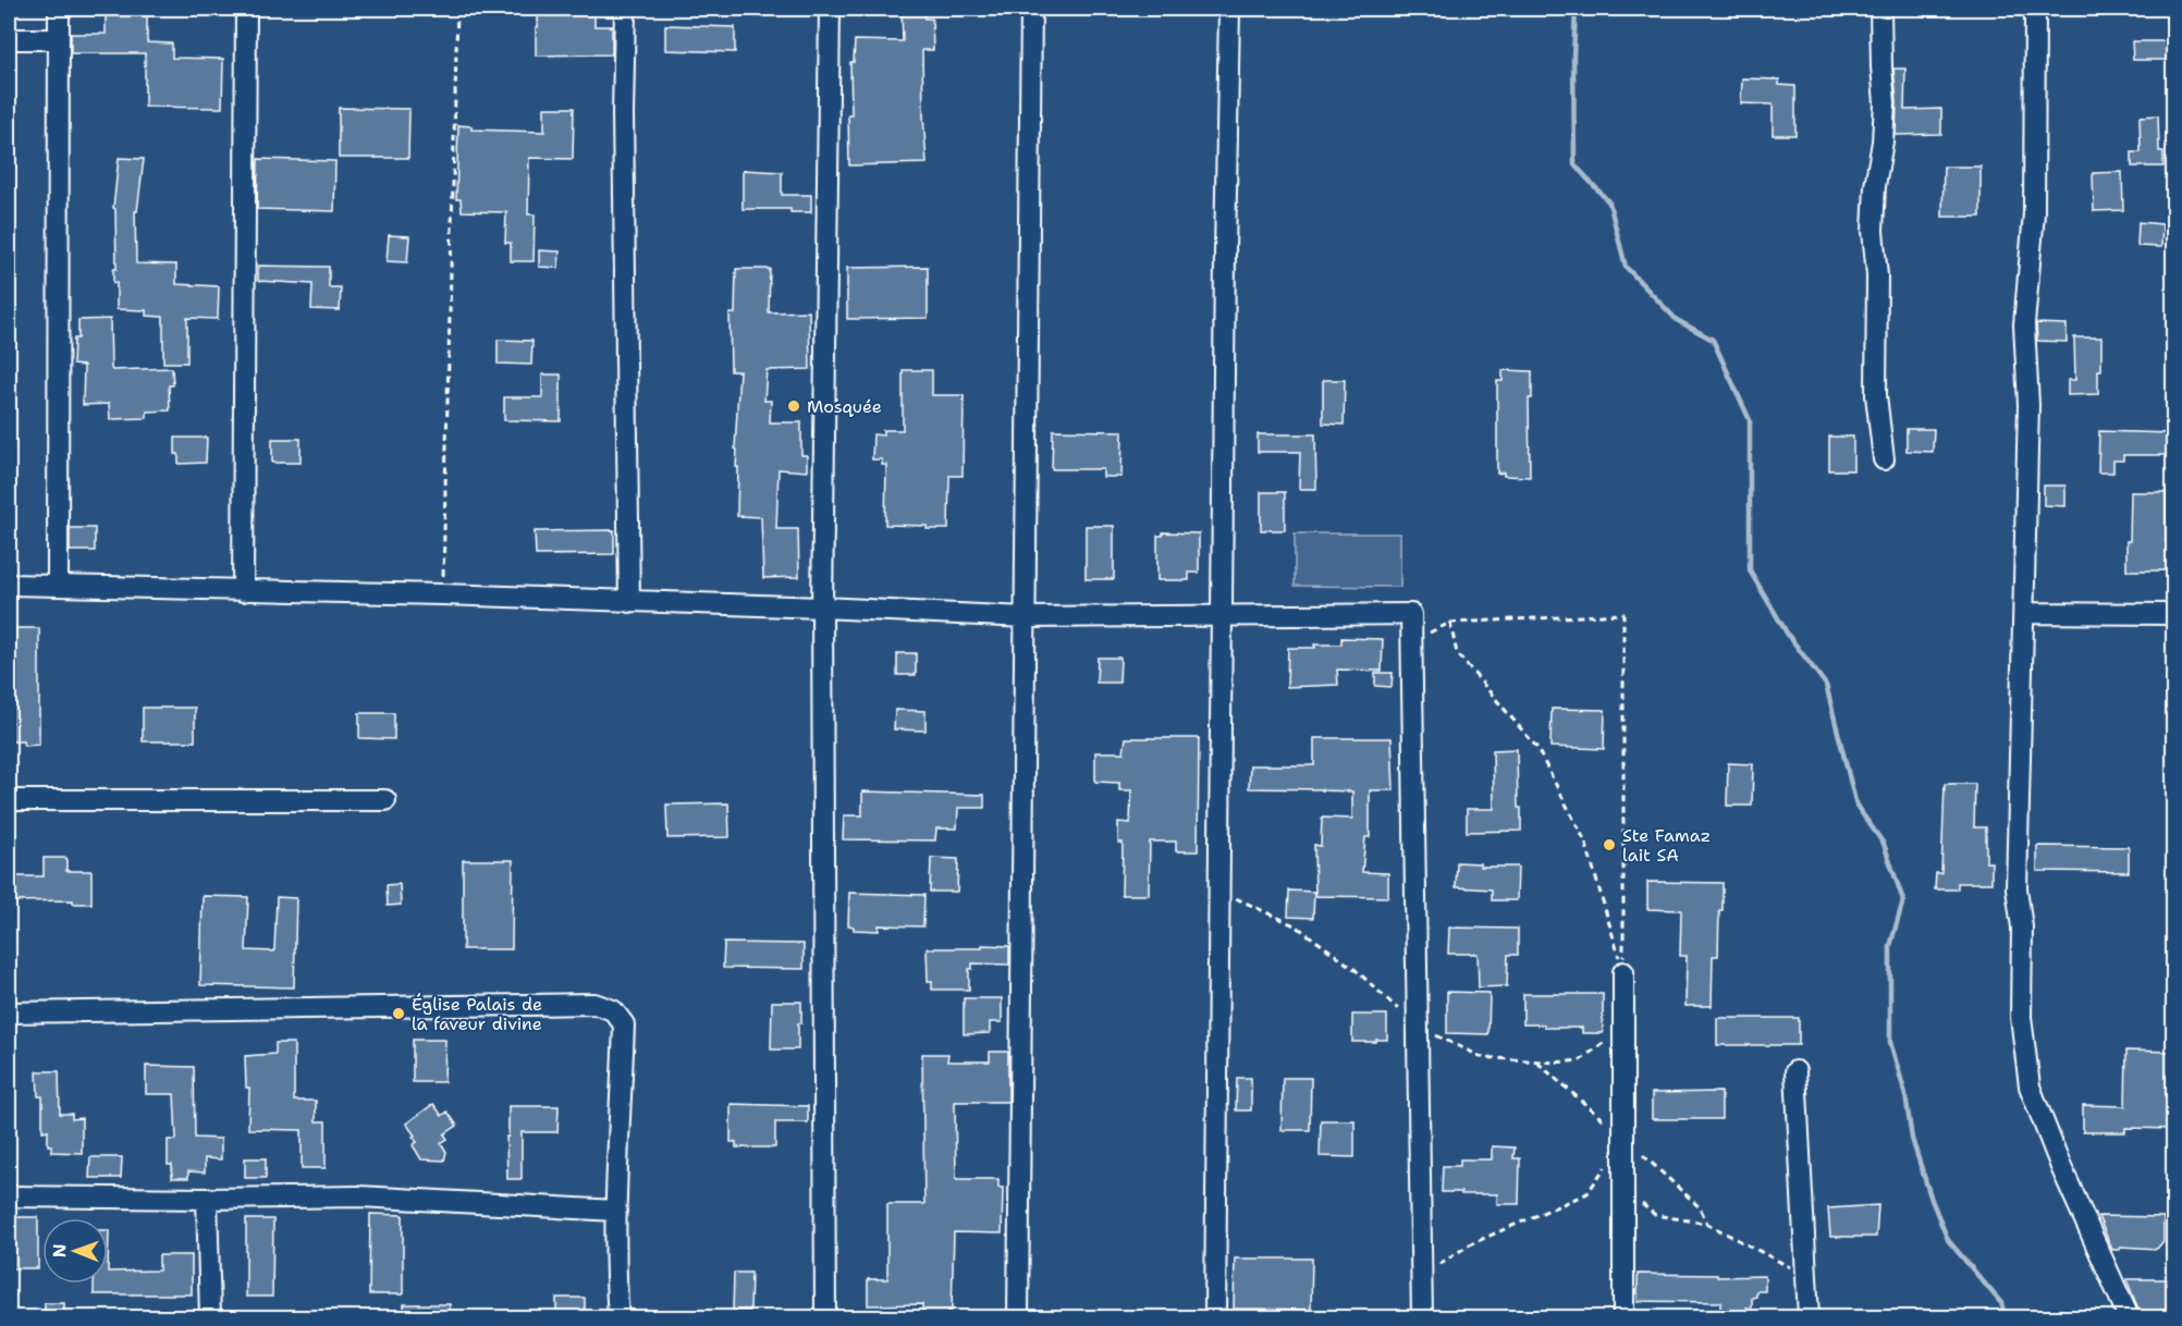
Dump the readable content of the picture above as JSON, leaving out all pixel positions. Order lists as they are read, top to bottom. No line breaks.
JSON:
{"places":["Mosquée","Ste Famaz lait SA","Église Palais de la faveur divine"],"north":"left"}
